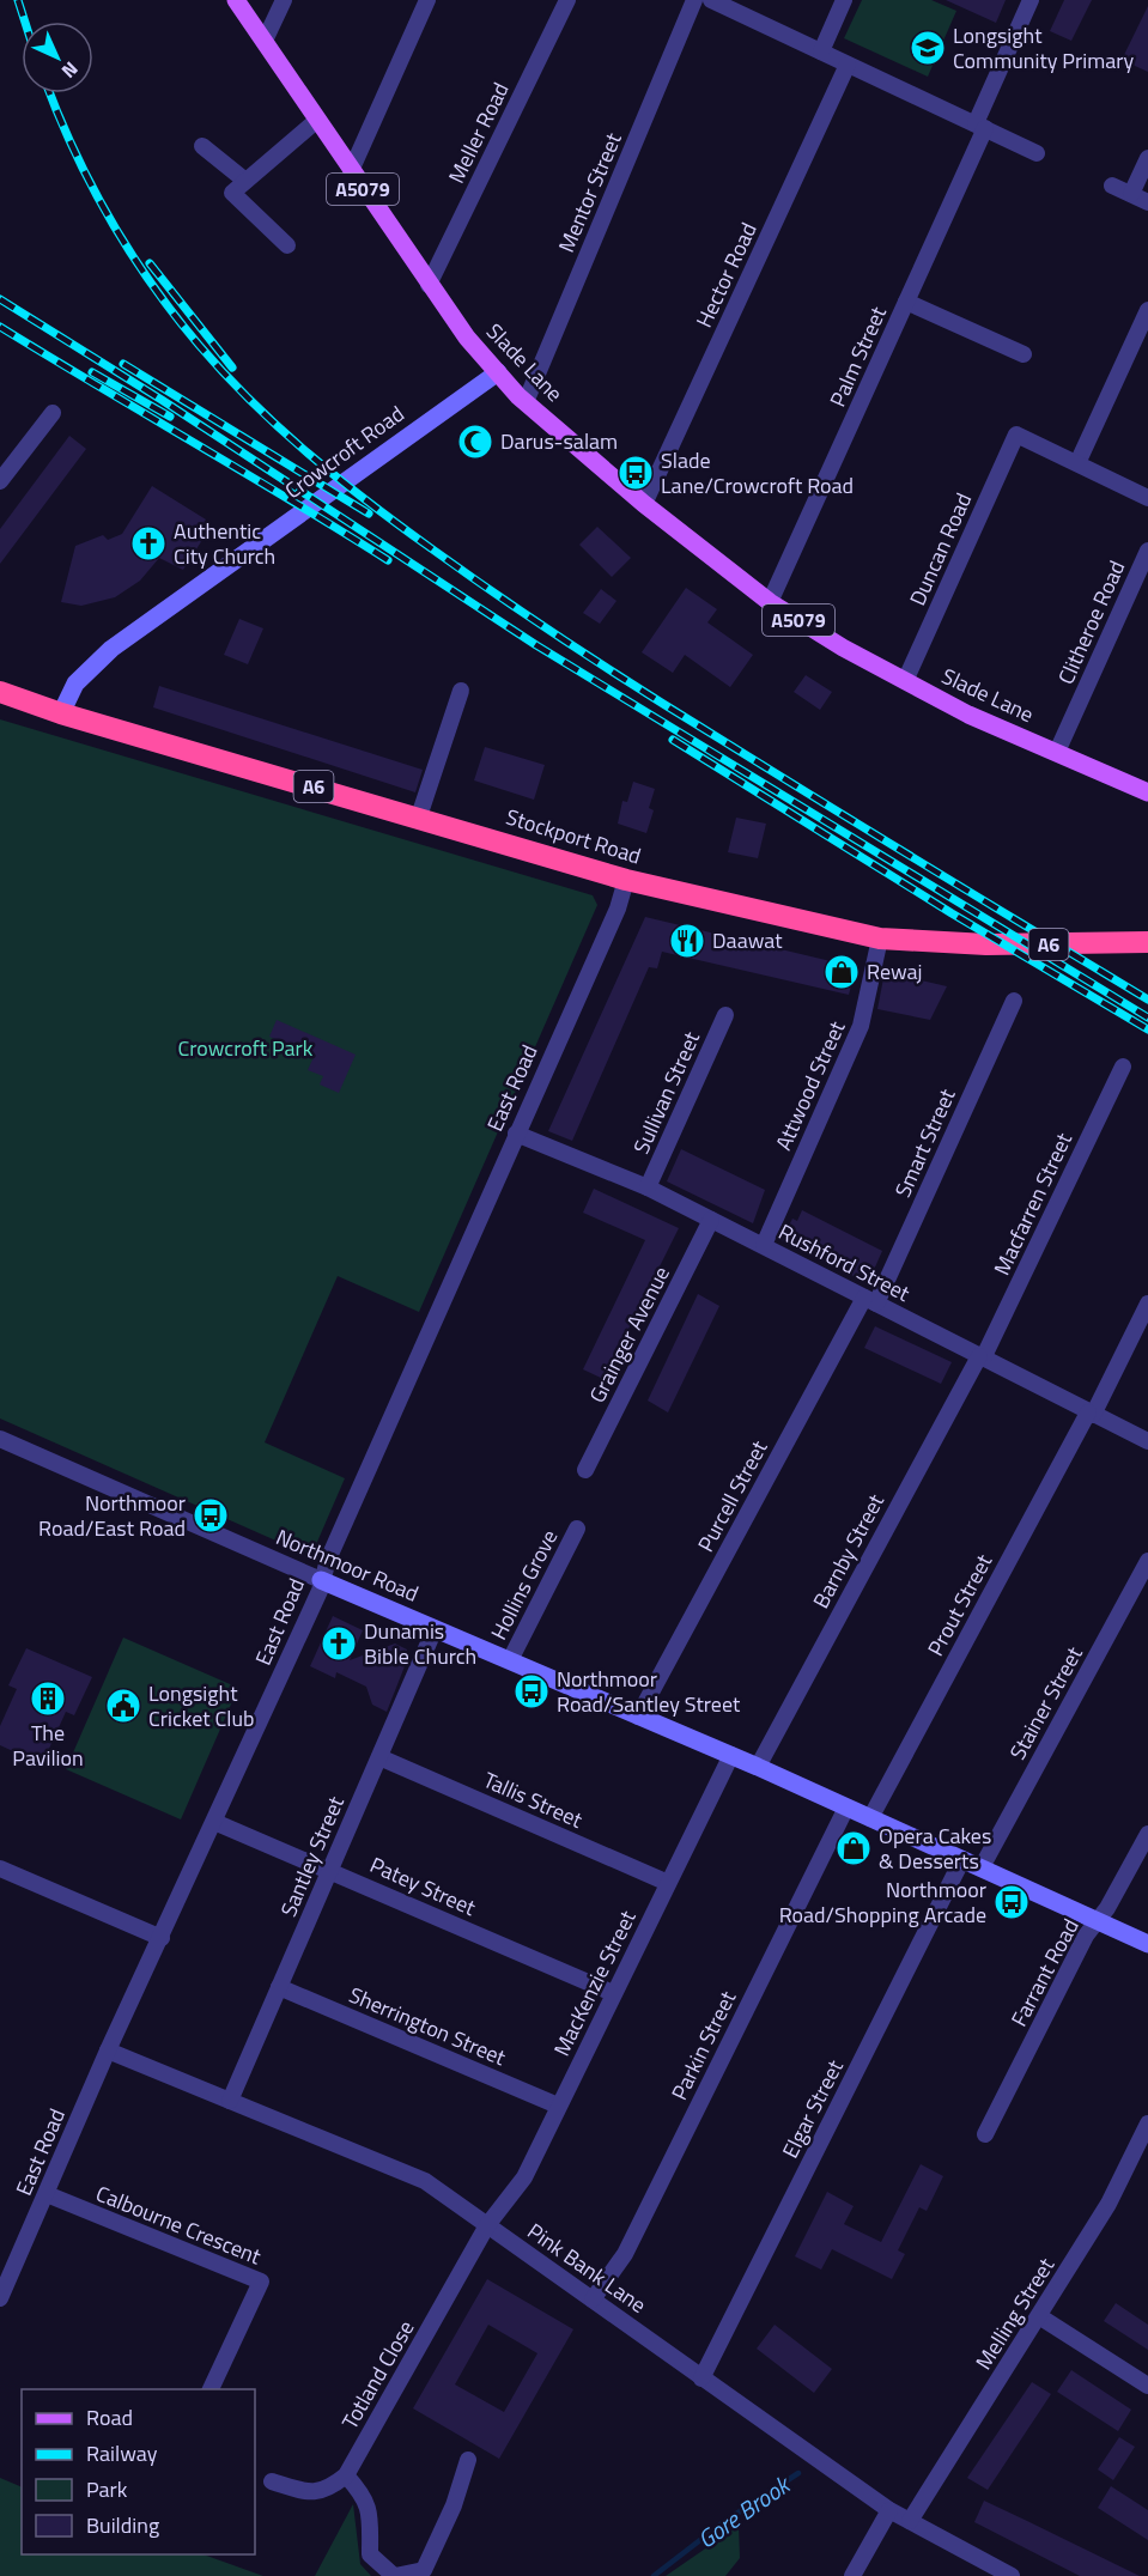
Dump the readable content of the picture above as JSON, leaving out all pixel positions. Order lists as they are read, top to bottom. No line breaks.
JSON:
{"streets":{"highway":["A6","Stockport Road"],"main road":["A5079","Slade Lane"],"street":["Meller Road","Mentor Street","Hector Road","Palm Street","Crowcroft Road","Duncan Road","Clitheroe Road","Attwood Street","East Road","Sullivan Street","Smart Street","Macfarren Street","Rushford Street","Grainger Avenue","Purcell Street","Barnby Street","Northmoor Road","Hollins Grove","Prout Street","Stainer Street","Tallis Street","Santley Street","Patey Street","Farrant Road","MacKenzie Street","Sherrington Street","Parkin Street","Elgar Street","Calbourne Crescent","Pink Bank Lane","Melling Street","Totland Close"]},"crossings":[["Meller Road","Slade Lane"],["Mentor Street","Slade Lane"],["Hector Road","Slade Lane"],["Palm Street","Slade Lane"],["Slade Lane","Crowcroft Road"],["Slade Lane","Duncan Road"],["Slade Lane","Clitheroe Road"],["Crowcroft Road","Stockport Road"],["Stockport Road","Attwood Street"],["Stockport Road","East Road"],["Attwood Street","Rushford Street"],["East Road","Rushford Street"],["East Road","Northmoor Road"],["East Road","Patey Street"],["East Road","Calbourne Crescent"],["East Road","Pink Bank Lane"],["Sullivan Street","Rushford Street"],["Smart Street","Rushford Street"],["Smart Street","Purcell Street"],["Macfarren Street","Rushford Street"],["Macfarren Street","Barnby Street"],["Rushford Street","Grainger Avenue"],["Rushford Street","Purcell Street"],["Rushford Street","Barnby Street"],["Rushford Street","Prout Street"],["Purcell Street","Northmoor Road"],["Barnby Street","Northmoor Road"],["Northmoor Road","Hollins Grove"],["Northmoor Road","Prout Street"],["Northmoor Road","Stainer Street"],["Northmoor Road","Santley Street"],["Northmoor Road","Farrant Road"],["Northmoor Road","MacKenzie Street"],["Northmoor Road","Parkin Street"],["Northmoor Road","Elgar Street"],["Tallis Street","Santley Street"],["Tallis Street","MacKenzie Street"],["Santley Street","Patey Street"],["Santley Street","Sherrington Street"],["Santley Street","Pink Bank Lane"],["Patey Street","MacKenzie Street"],["MacKenzie Street","Sherrington Street"],["MacKenzie Street","Pink Bank Lane"],["MacKenzie Street","Totland Close"],["Parkin Street","Pink Bank Lane"],["Elgar Street","Pink Bank Lane"],["Pink Bank Lane","Melling Street"],["Pink Bank Lane","Totland Close"]],"water":["Gore Brook"],"parks":["Crowcroft Park"],"places":{"school or university":["Longsight Community Primary"],"mosque":["Darus-salam"],"bus stop":["Slade Lane/Crowcroft Road","Northmoor Road/East Road","Northmoor Road/Santley Street","Northmoor Road/Shopping Arcade"],"church":["Authentic City Church","Dunamis Bible Church"],"restaurant":["Daawat"],"shop":["Rewaj","Opera Cakes & Desserts"],"building":["The Pavilion"],"public building":["Longsight Cricket Club"]},"legend":["Road","Railway","Park","Building"],"north":"bottom right"}
